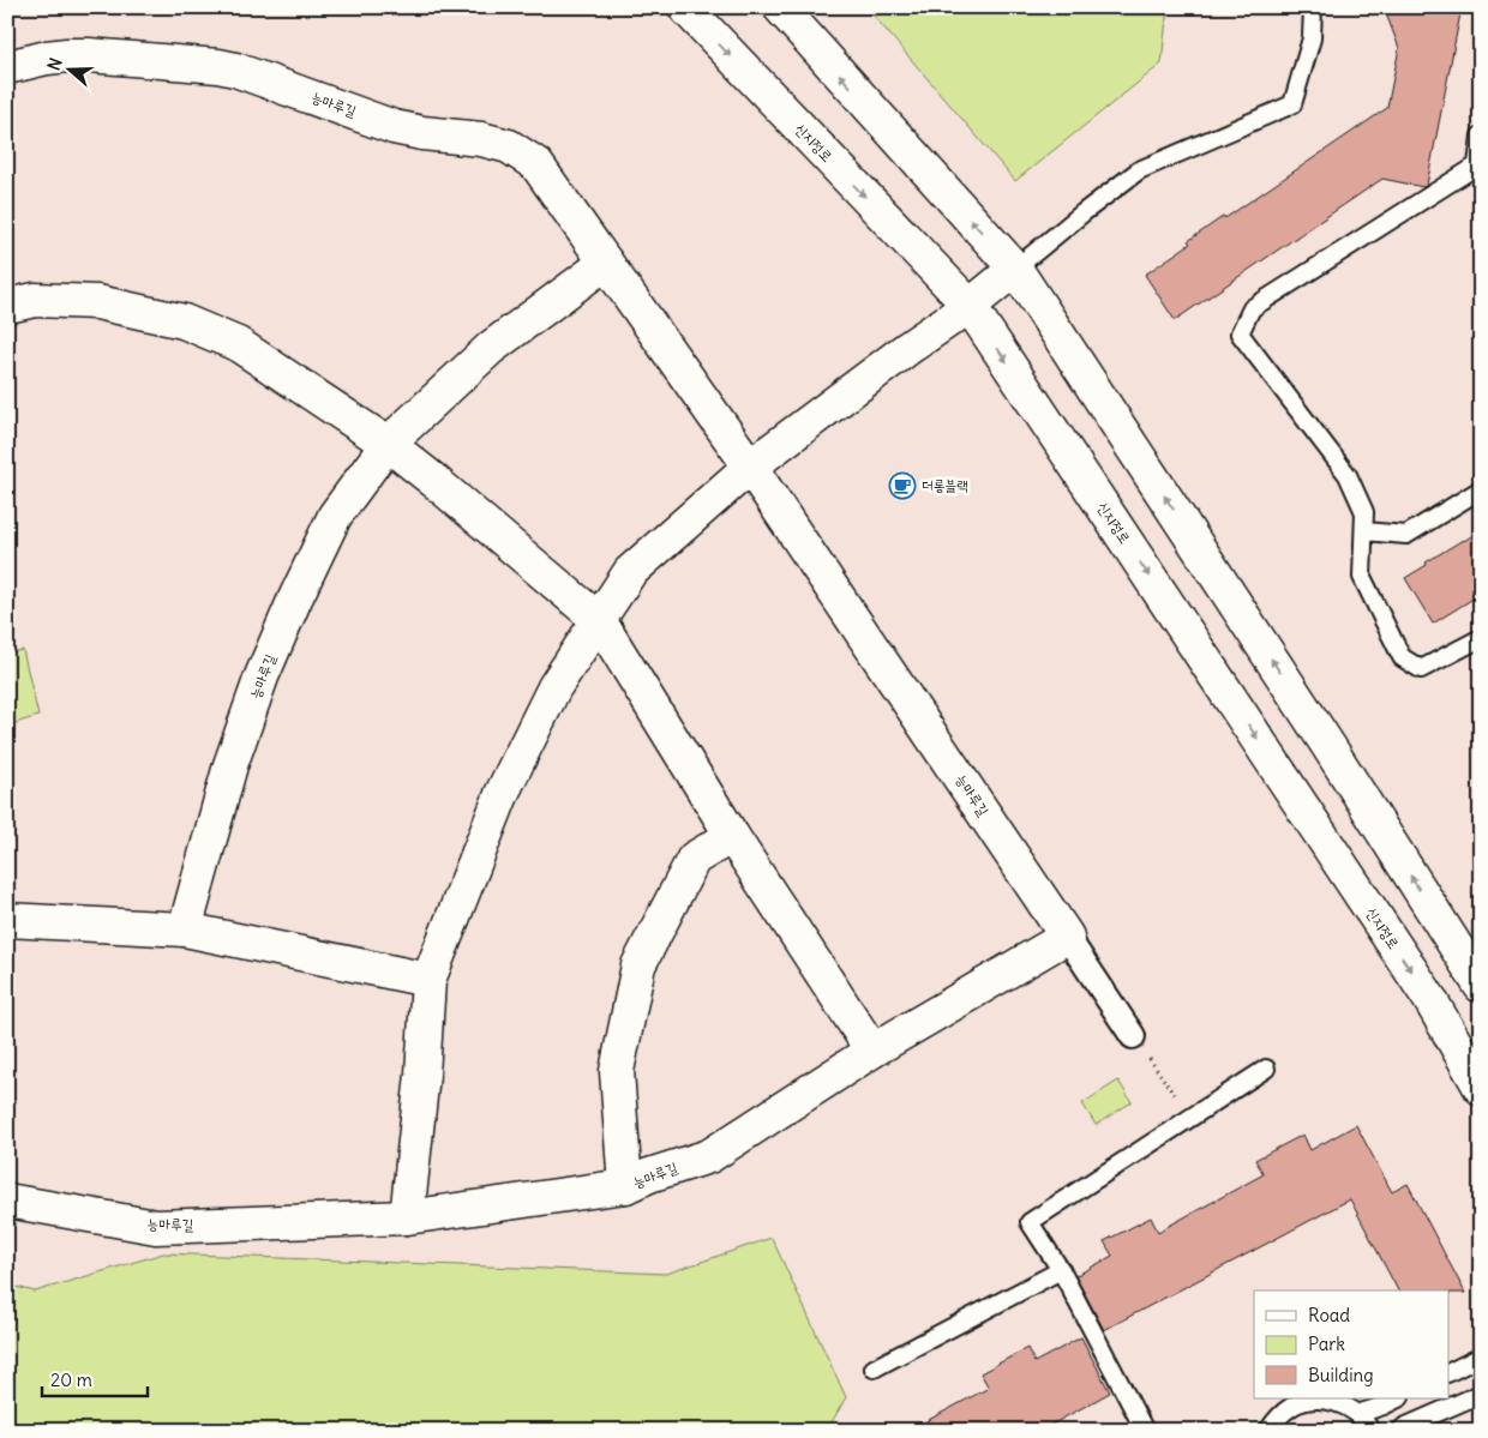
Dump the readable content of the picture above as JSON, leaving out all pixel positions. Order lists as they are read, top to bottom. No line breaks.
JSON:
{"streets":{"street":["능마루길","신지정로"]},"places":{"cafe":["더롱블랙"]},"legend":["Road","Park","Building"],"scale_bar":"20 m","north":"left"}
